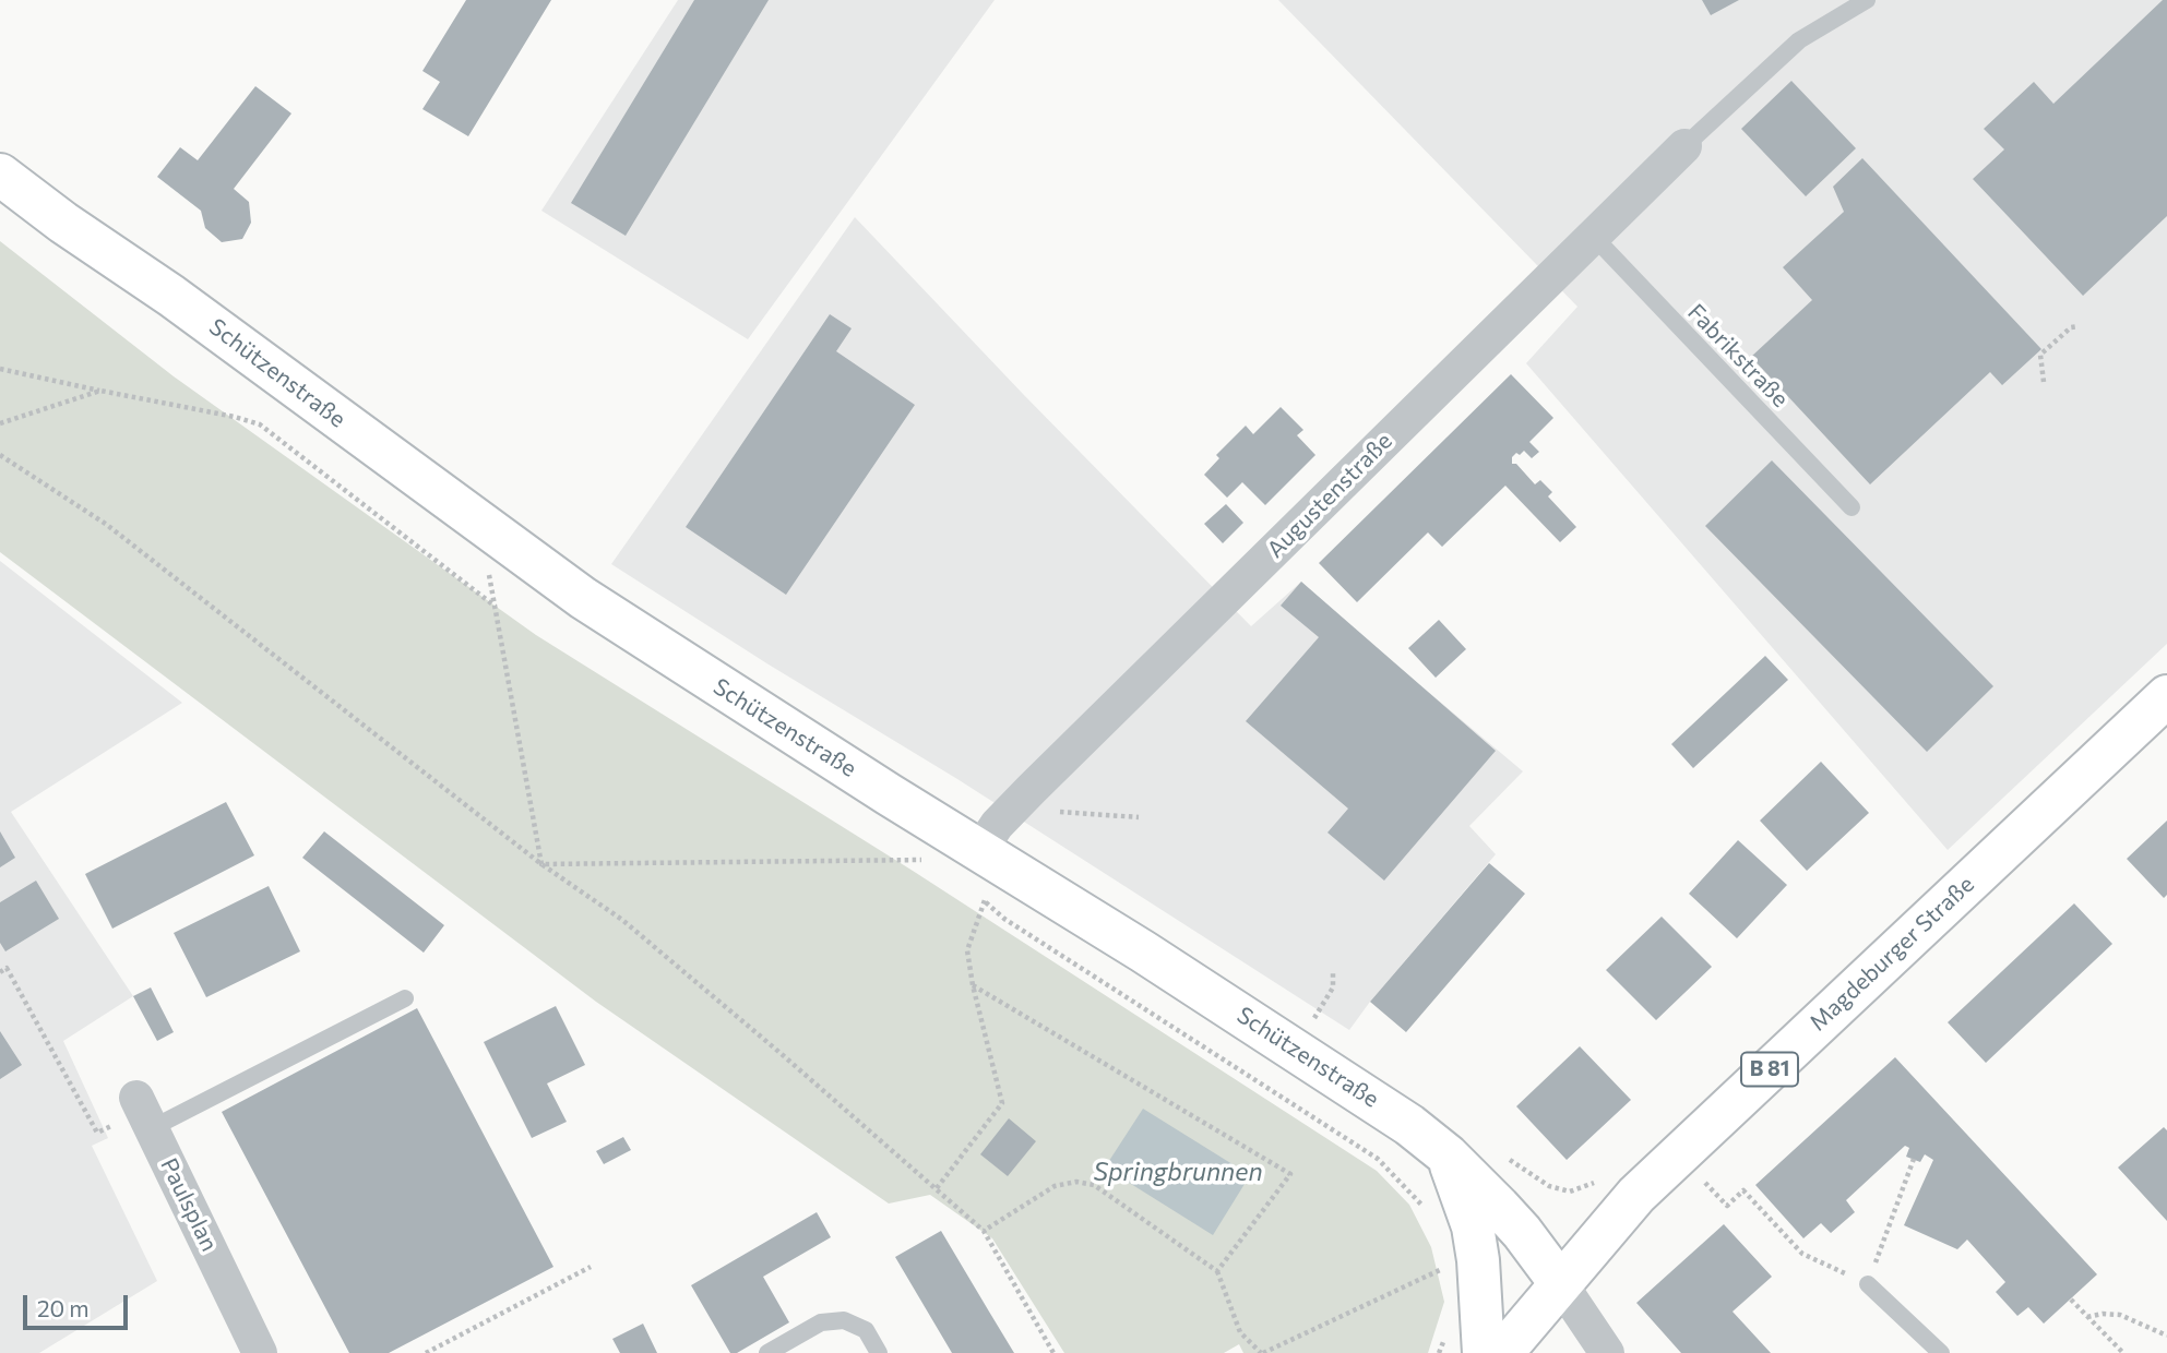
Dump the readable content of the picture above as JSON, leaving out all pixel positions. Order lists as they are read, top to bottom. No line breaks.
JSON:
{"streets":{"main road":["Schützenstraße","Magdeburger Straße","B 81"],"street":["Augustenstraße","Paulsplan"],"lane":["Fabrikstraße"]},"crossings":[["Fabrikstraße","Augustenstraße"],["Schützenstraße","Augustenstraße"],["Schützenstraße","Magdeburger Straße"],["Schützenstraße","B 81"],["Magdeburger Straße","B 81"]],"water":["Springbrunnen"],"scale_bar":"20 m"}
